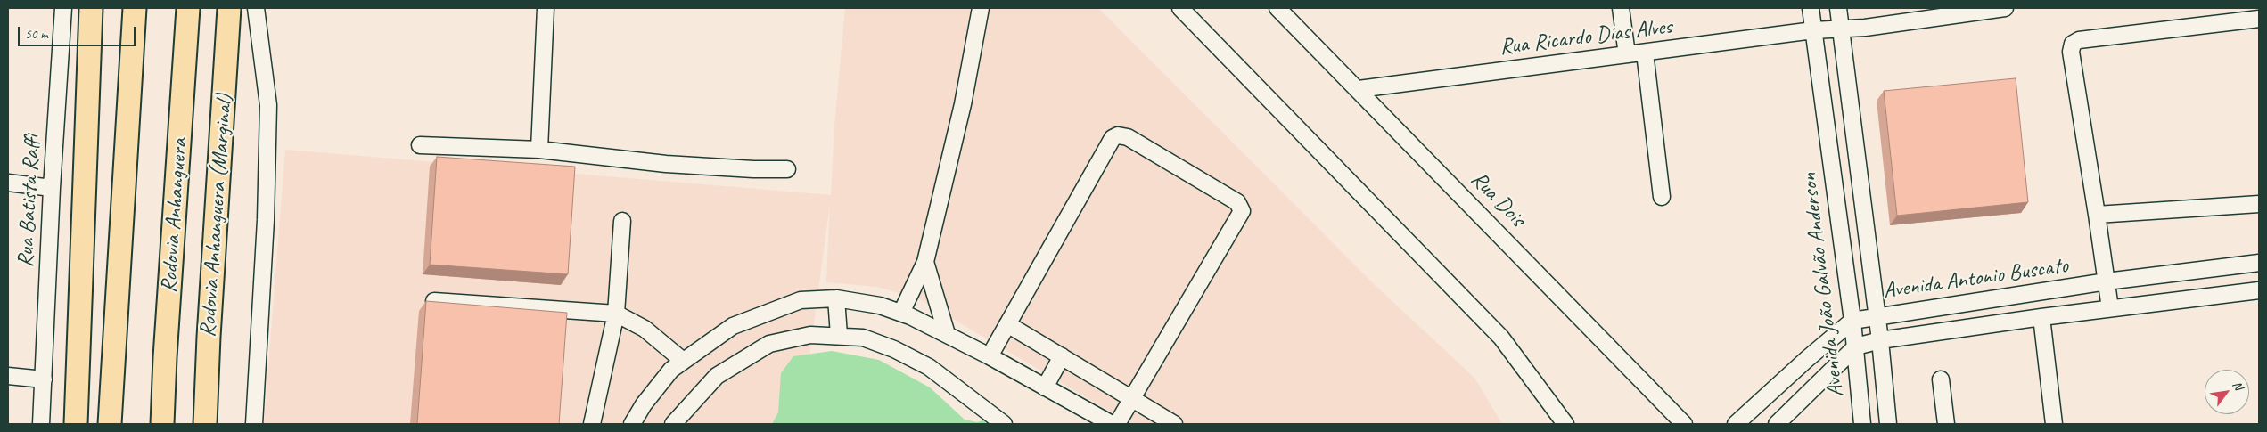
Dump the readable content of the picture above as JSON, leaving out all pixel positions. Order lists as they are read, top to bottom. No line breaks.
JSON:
{"streets":{"highway":["Rodovia Anhanguera","Rodovia Anhanguera (Marginal)"],"street":["Rua Ricardo Dias Alves","Rua Dois","Rua Batista Raffi","Avenida Antonio Buscato","Avenida João Galvão Anderson"]},"crossings":[["Rua Ricardo Dias Alves","Rua Dois"],["Rua Ricardo Dias Alves","Avenida João Galvão Anderson"],["Avenida Antonio Buscato","Avenida João Galvão Anderson"]],"scale_bar":"50 m","north":"top right"}
